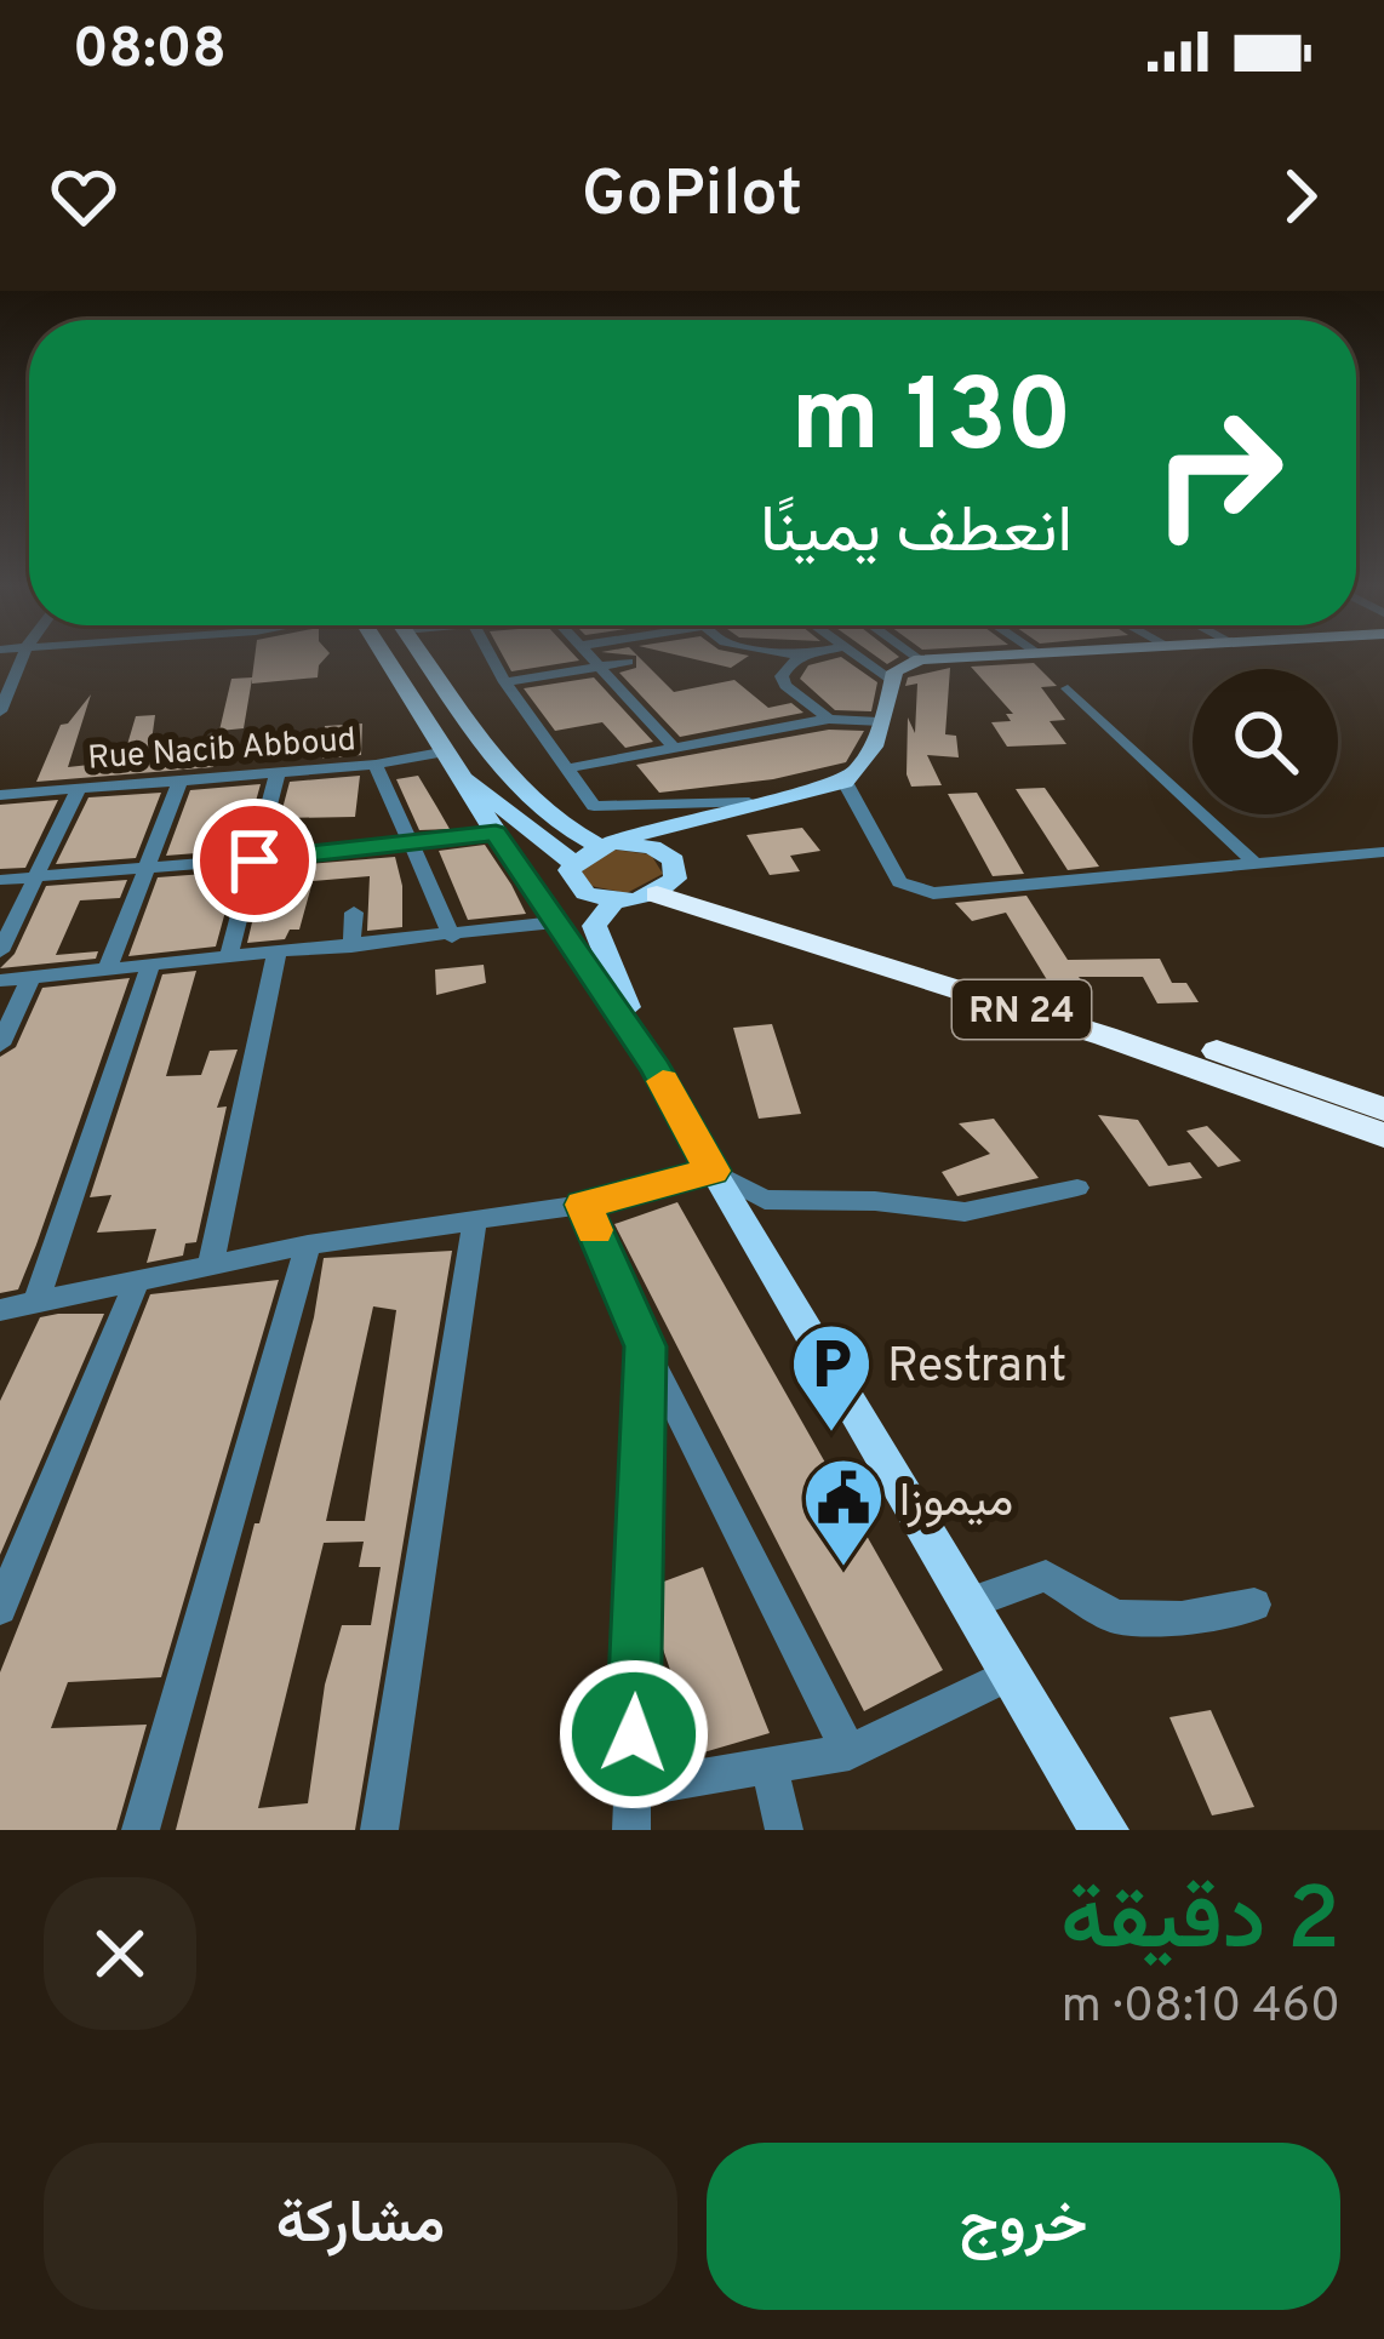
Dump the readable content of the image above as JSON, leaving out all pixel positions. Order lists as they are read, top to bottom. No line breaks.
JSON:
{"streets":{"highway":["RN 24"],"street":["Rue Nacib Abboud"]},"places":{"parking":["Restrant"],"public building":["ميموزا"]},"page":{"status":"08:08","header":"GoPilot","turn":["130 m","انعطف يمينًا"],"heading":["2 دقيقة","460 m · 08:10"],"buttons":["خروج","مشاركة"]}}
